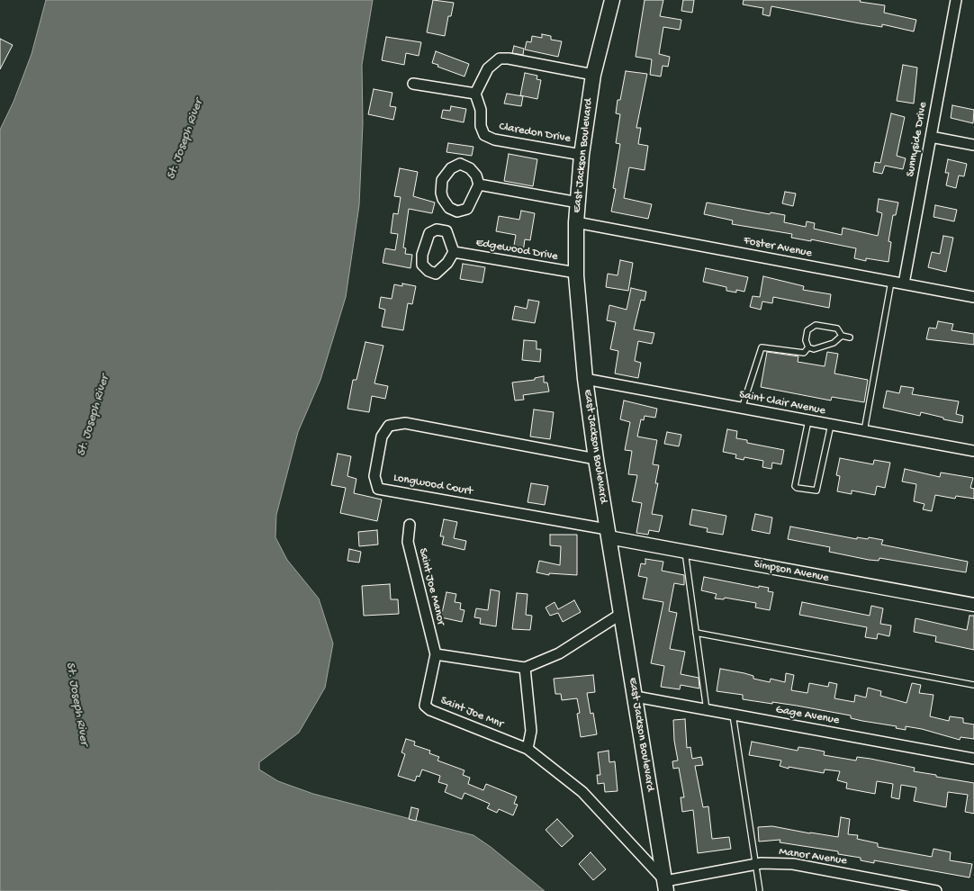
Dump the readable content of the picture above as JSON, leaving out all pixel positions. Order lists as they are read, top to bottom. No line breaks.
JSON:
{"streets":{"main road":["East Jackson Boulevard"],"street":["Claredon Drive","Sunnyside Drive","Foster Avenue","Edgewood Drive","Saint Clair Avenue","Longwood Court","Simpson Avenue","Saint Joe Manor","Saint Joe Mnr","Gage Avenue","Manor Avenue"]},"crossings":[["Claredon Drive","East Jackson Boulevard"],["Sunnyside Drive","Foster Avenue"],["East Jackson Boulevard","Foster Avenue"],["East Jackson Boulevard","Edgewood Drive"],["East Jackson Boulevard","Saint Clair Avenue"],["East Jackson Boulevard","Longwood Court"],["East Jackson Boulevard","Simpson Avenue"],["East Jackson Boulevard","Saint Joe Mnr"],["East Jackson Boulevard","Gage Avenue"],["East Jackson Boulevard","Manor Avenue"],["Longwood Court","Simpson Avenue"],["Saint Joe Manor","Saint Joe Mnr"],["Saint Joe Mnr","Manor Avenue"]],"water":["St. Joseph River"]}
